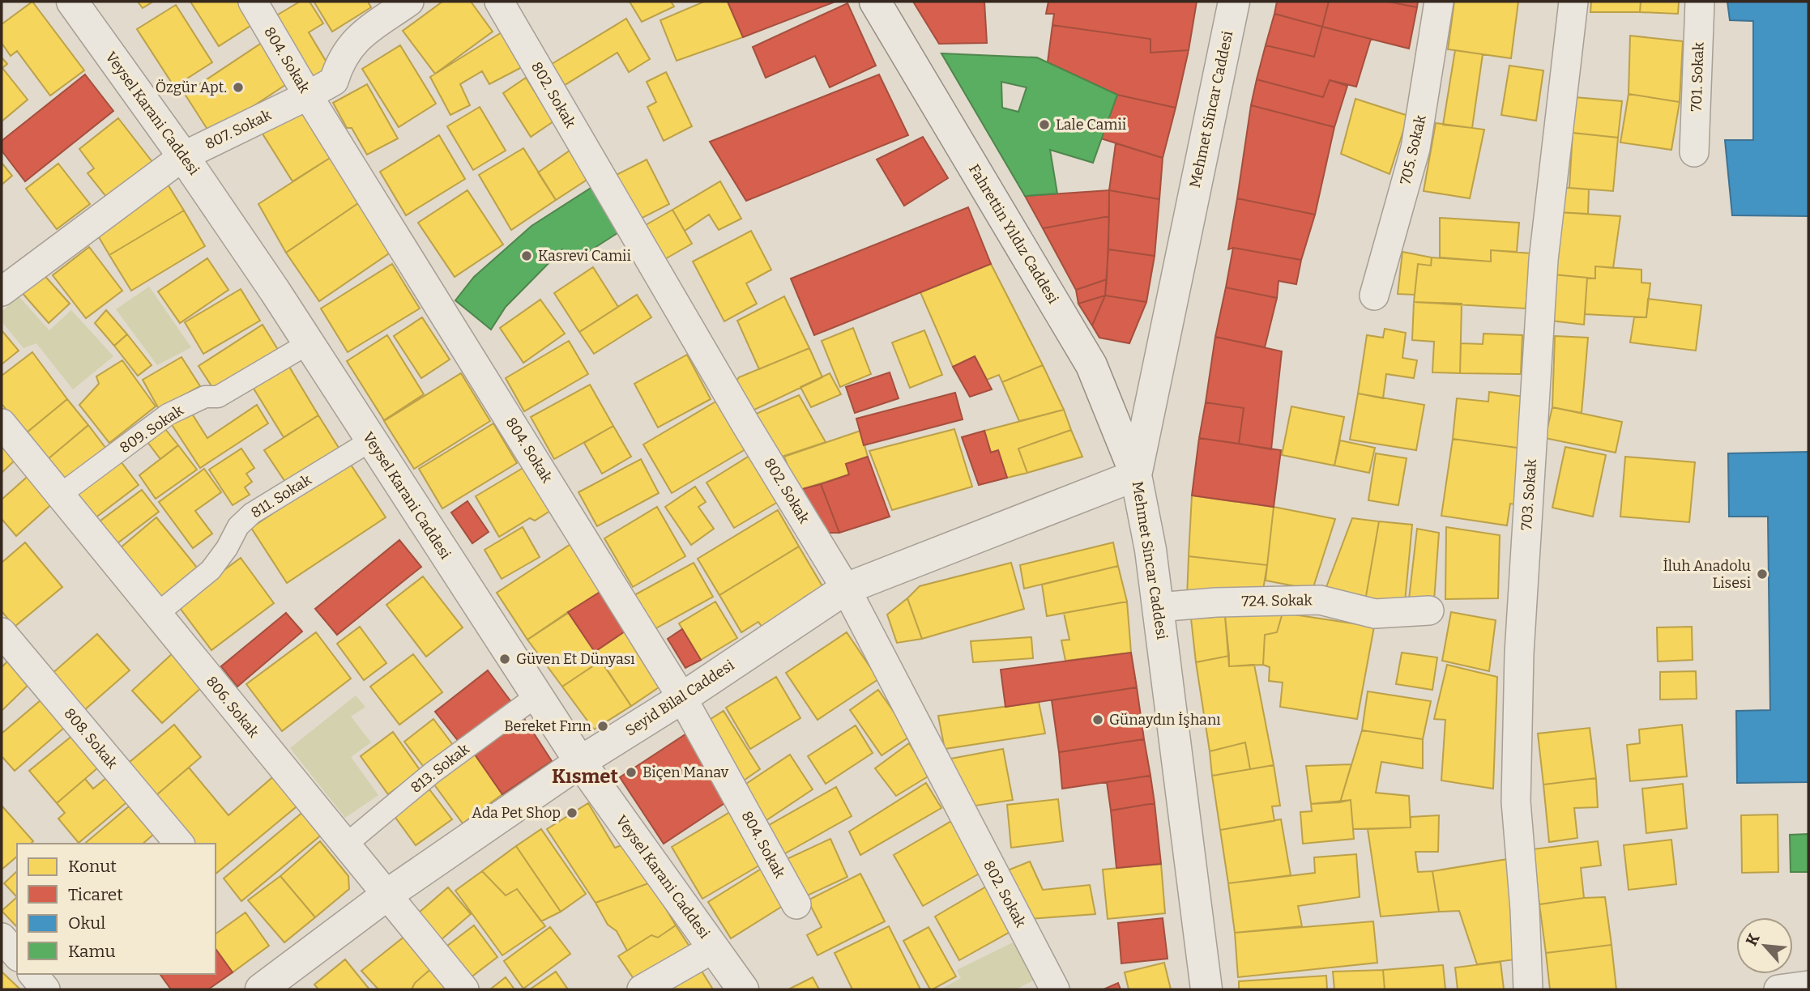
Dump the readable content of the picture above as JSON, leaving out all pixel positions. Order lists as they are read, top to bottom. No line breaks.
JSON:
{"streets":{"street":["804. Sokak","701. Sokak","802. Sokak","Mehmet Sincar Caddesi","Veysel Karani Caddesi","807. Sokak","705. Sokak","Fahrettin Yıldız Caddesi","809. Sokak","703. Sokak","811. Sokak","724. Sokak","Seyid Bilal Caddesi","806. Sokak","808. Sokak","813. Sokak"]},"crossings":[["804. Sokak","807. Sokak"],["804. Sokak","Seyid Bilal Caddesi"],["802. Sokak","Seyid Bilal Caddesi"],["Mehmet Sincar Caddesi","Fahrettin Yıldız Caddesi"],["Mehmet Sincar Caddesi","724. Sokak"],["Mehmet Sincar Caddesi","Seyid Bilal Caddesi"],["Veysel Karani Caddesi","807. Sokak"],["Veysel Karani Caddesi","809. Sokak"],["Veysel Karani Caddesi","811. Sokak"],["Veysel Karani Caddesi","Seyid Bilal Caddesi"],["Veysel Karani Caddesi","813. Sokak"],["Fahrettin Yıldız Caddesi","Seyid Bilal Caddesi"],["809. Sokak","806. Sokak"],["811. Sokak","806. Sokak"],["Seyid Bilal Caddesi","806. Sokak"],["806. Sokak","813. Sokak"]],"districts":["Kısmet"],"places":["Özgür Apt.","Lale Camii","Kasrevi Camii","İluh Anadolu Lisesi","Güven Et Dünyası","Günaydın İşhanı","Bereket Fırın","Biçen Manav","Ada Pet Shop"],"legend":["Konut","Ticaret","Okul","Kamu"],"north":"top left"}
